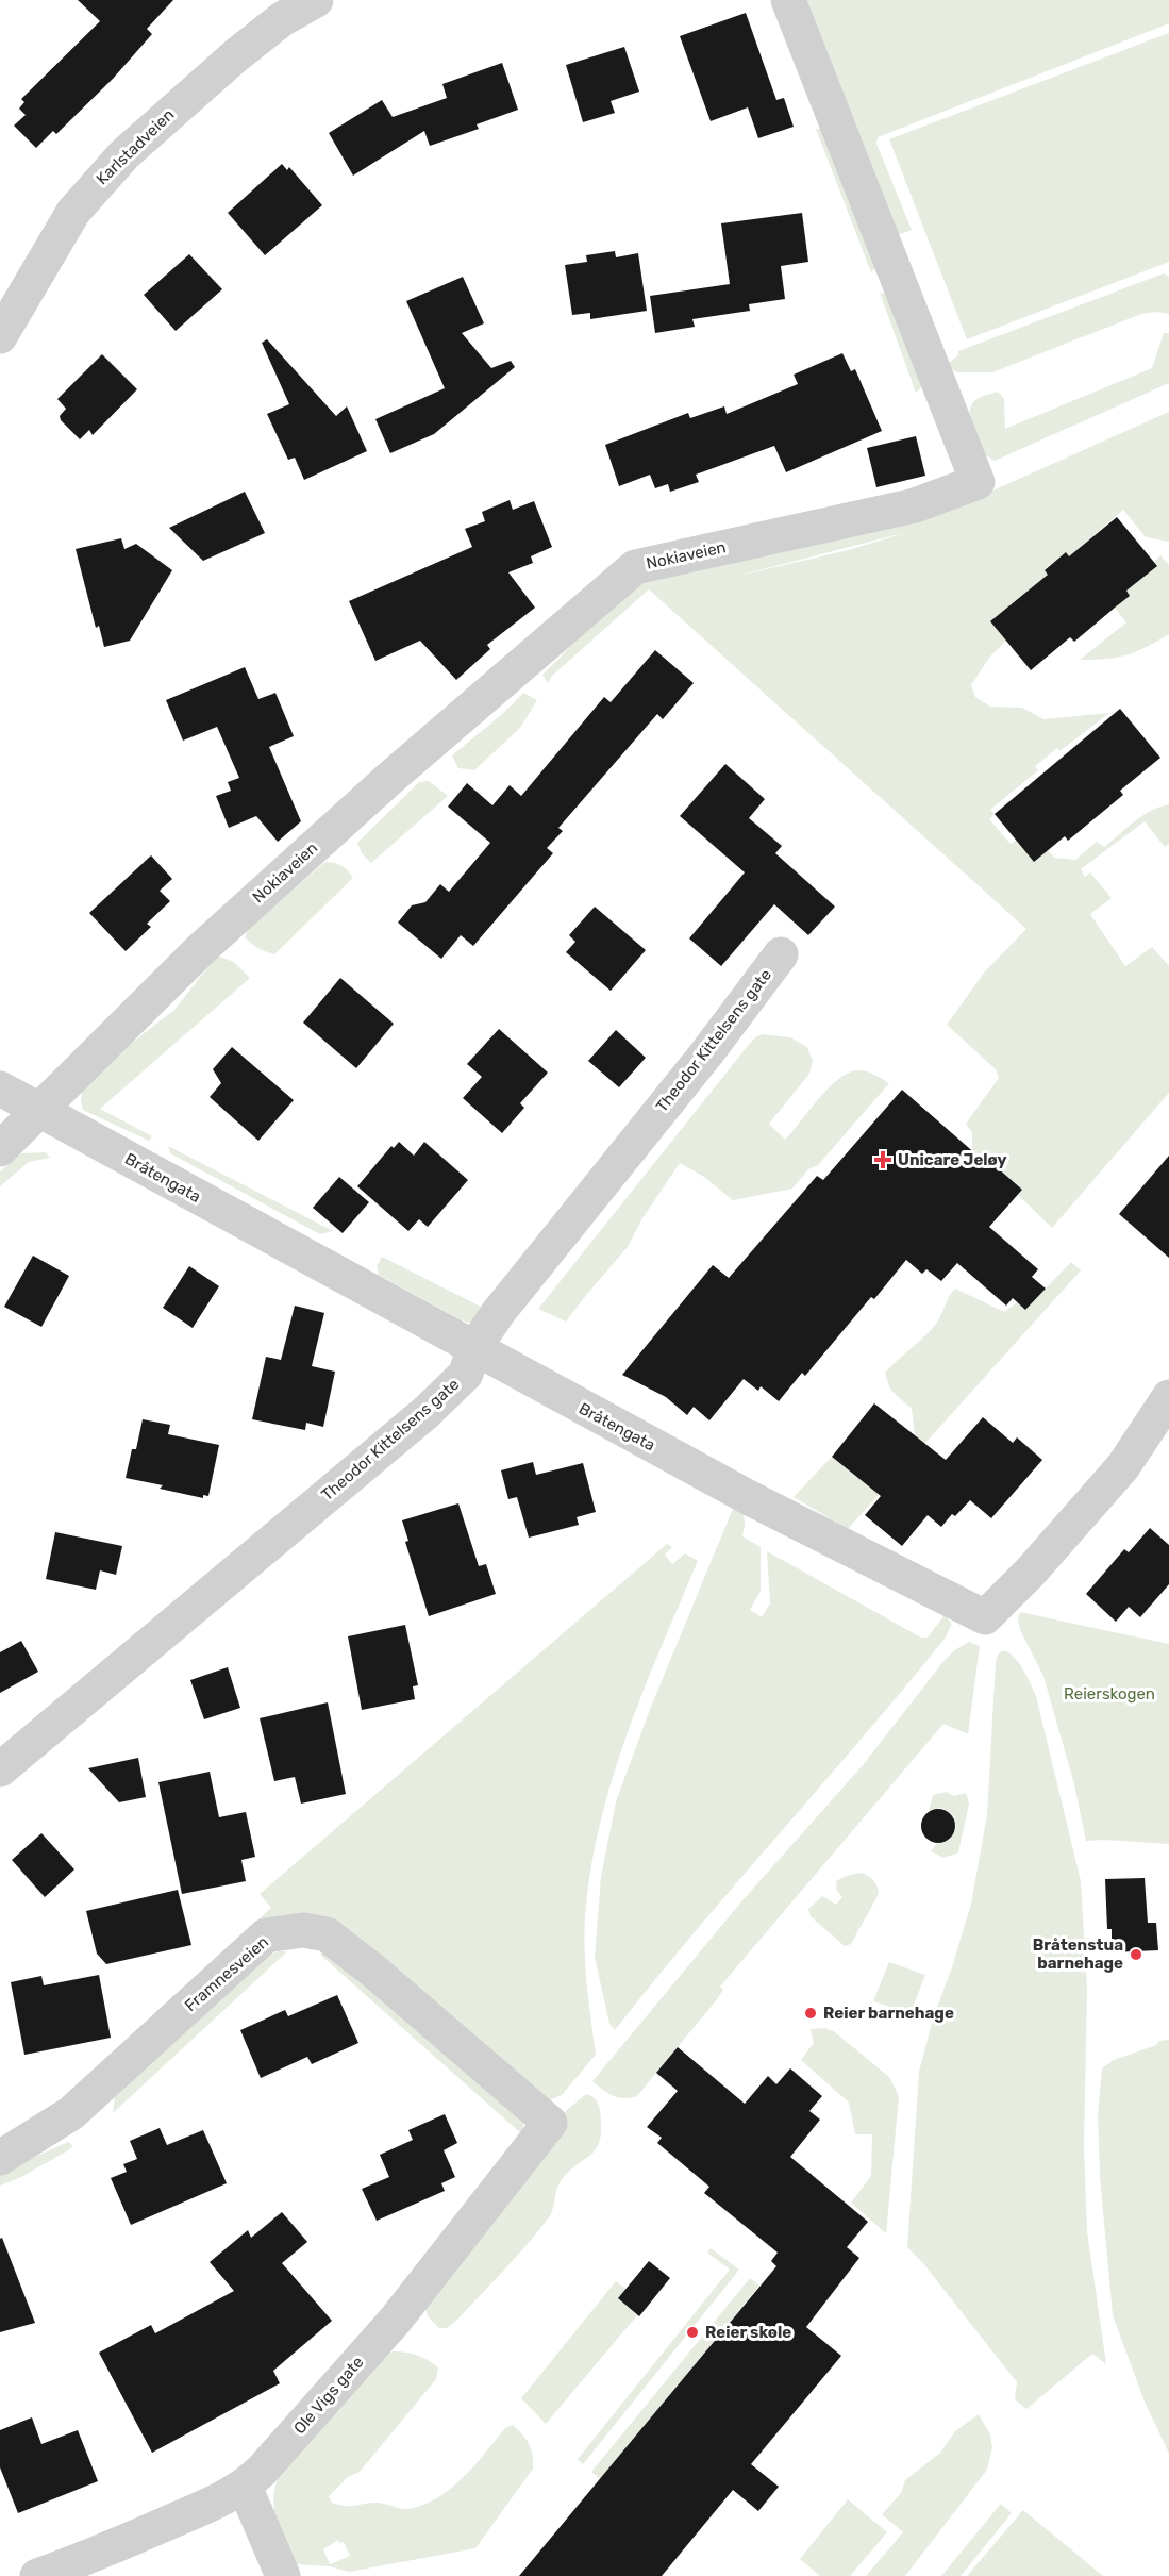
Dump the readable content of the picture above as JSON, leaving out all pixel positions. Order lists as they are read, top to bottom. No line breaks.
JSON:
{"streets":{"street":["Karlstadveien","Nokiaveien","Theodor Kittelsens gate","Bråtengata","Framnesveien","Ole Vigs gate"]},"crossings":[["Nokiaveien","Bråtengata"],["Theodor Kittelsens gate","Bråtengata"],["Framnesveien","Ole Vigs gate"]],"parks":["Reierskogen"],"places":{"health":["Unicare Jeløy"],"other":["Bråtenstua barnehage","Reier barnehage","Reier skole"]}}
